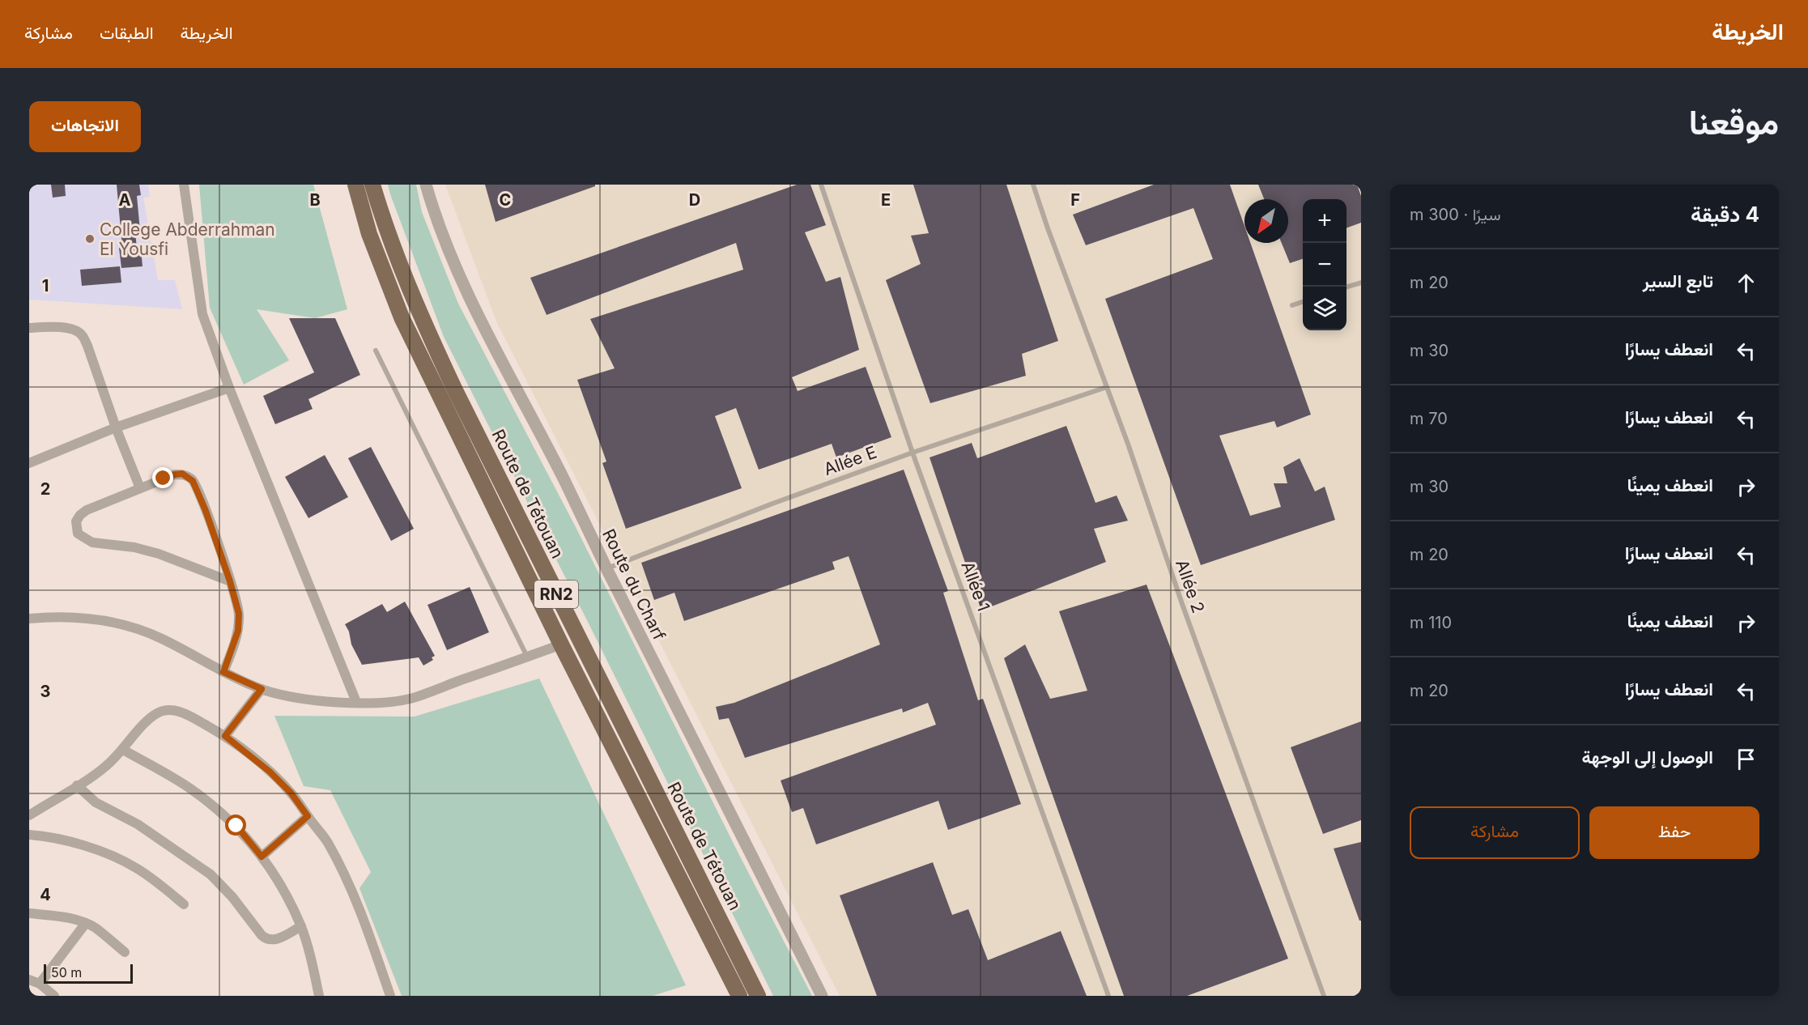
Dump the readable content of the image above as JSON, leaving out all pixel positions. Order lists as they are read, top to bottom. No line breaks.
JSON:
{"streets":{"highway":["Route de Tétouan","RN2"],"street":["Route du Charf"],"lane":["Allée E","Allée 1","Allée 2"]},"crossings":[["Allée E","Route du Charf"],["Allée E","Allée 1"],["Allée E","Allée 2"]],"places":["College Abderrahman El Yousfi"],"scale_bar":"50 m","north":"bottom left","page":{"header":"الخريطة","nav":["الخريطة","الطبقات","مشاركة"],"title":"موقعنا","buttons":["الاتجاهات",["حفظ","مشاركة"]],"heading":["4 دقيقة","سيرًا · 300 m"],"map_buttons":["+","−"],"list":[["تابع السير","20 m"],["انعطف يسارًا","30 m"],["انعطف يسارًا","70 m"],["انعطف يمينًا","30 m"],["انعطف يسارًا","20 m"],["انعطف يمينًا","110 m"],["انعطف يسارًا","20 m"],"الوصول إلى الوجهة"],"scale":"50 m"},"grid":{"columns":["A","B","C","D","E","F"],"rows":["1","2","3","4"]}}
